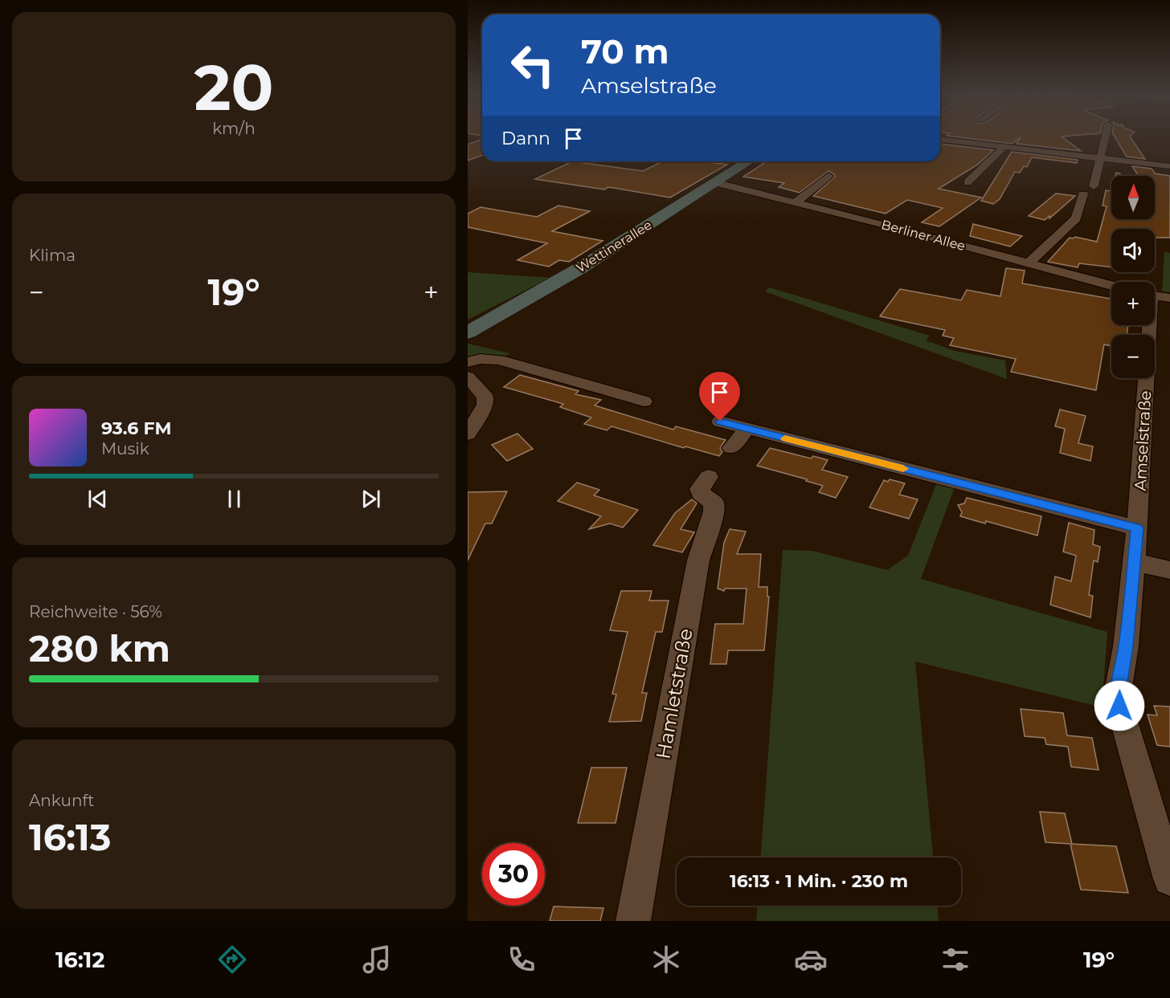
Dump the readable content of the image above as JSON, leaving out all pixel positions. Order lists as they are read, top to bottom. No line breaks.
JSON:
{"streets":{"street":["Berliner Allee","Wettinerallee","Amselstraße","Hamletstraße"]},"crossings":[["Berliner Allee","Wettinerallee"]],"north":"top","page":{"tile":[["20","km/h"],"Klima",["Reichweite · 56%","280 km"],["Ankunft","16:13"]],"turn":["70 m","Amselstraße"],"then":"Dann","map_buttons":["+","−"],"heat":["−","19°","+"],"song":["93.6 FM","Musik"],"limit":"30","trip":"16:13 · 1 Min. · 230 m","tabs":["16:12","19°"]}}
